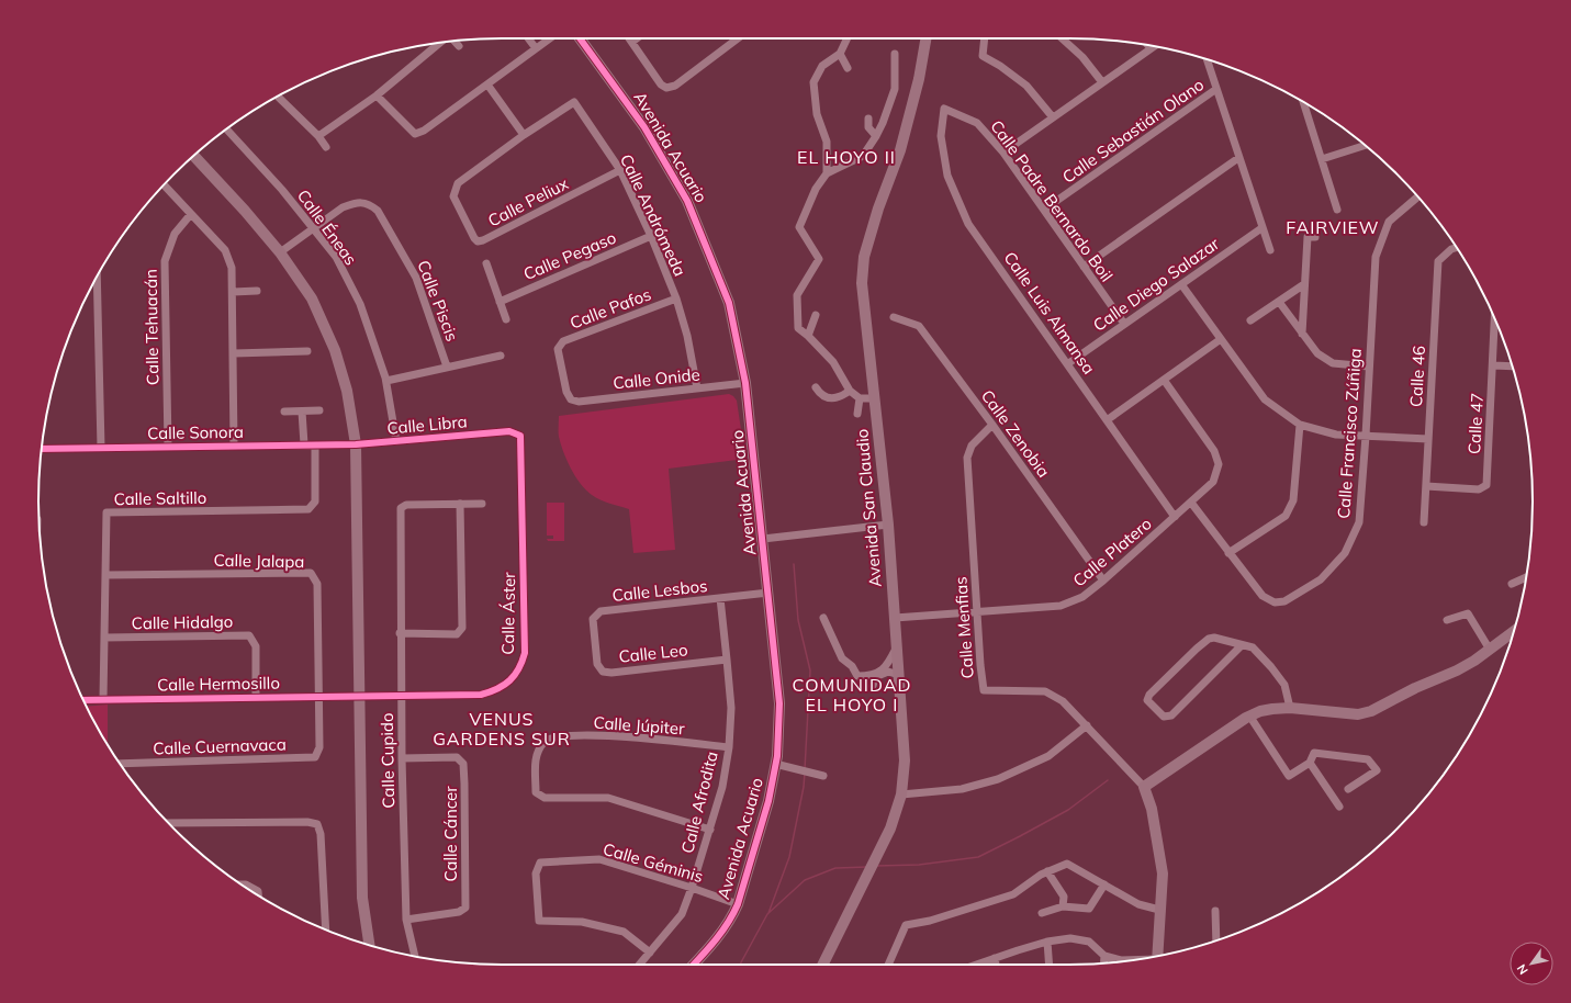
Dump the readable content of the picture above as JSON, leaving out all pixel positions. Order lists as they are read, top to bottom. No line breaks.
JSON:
{"streets":{"street":["Calle Sebastián Olano","Avenida Acuario","Calle Padre Bernardo Boil","Calle Peliux","Calle Andrómeda","Calle Éneas","Calle Pegaso","Calle Diego Salazar","Calle Piscis","Calle Pafos","Calle Luis Almansa","Calle Tehuacán","Calle 46","Calle Onide","Calle 47","Calle Libra","Calle Sonora","Calle Zenobia","Calle Francisco Zúñiga","Calle Saltillo","Avenida San Claudio","Calle Platero","Calle Jalapa","Calle Lesbos","Calle Áster","Calle Hidalgo","Calle Menfias","Calle Leo","Calle Hermosillo","Calle Júpiter","Calle Cuernavaca","Calle Cupido","Calle Afrodita","Calle Cáncer","Calle Géminis"]},"crossings":[["Calle Sebastián Olano","Calle Padre Bernardo Boil"],["Avenida Acuario","Calle Onide"],["Avenida Acuario","Calle Lesbos"],["Avenida Acuario","Calle Géminis"],["Calle Padre Bernardo Boil","Calle Diego Salazar"],["Calle Padre Bernardo Boil","Calle Luis Almansa"],["Calle Peliux","Calle Andrómeda"],["Calle Andrómeda","Calle Pegaso"],["Calle Andrómeda","Calle Pafos"],["Calle Andrómeda","Calle Onide"],["Calle Éneas","Calle Piscis"],["Calle Éneas","Calle Libra"],["Calle Diego Salazar","Calle Luis Almansa"],["Calle Pafos","Calle Onide"],["Calle Luis Almansa","Calle Platero"],["Calle Tehuacán","Calle Sonora"],["Calle 46","Calle 47"],["Calle Libra","Calle Sonora"],["Calle Libra","Calle Áster"],["Calle Sonora","Calle Saltillo"],["Calle Zenobia","Calle Platero"],["Calle Zenobia","Calle Menfias"],["Calle Francisco Zúñiga","Calle Platero"],["Calle Saltillo","Calle Jalapa"],["Calle Saltillo","Calle Hidalgo"],["Calle Saltillo","Calle Hermosillo"],["Avenida San Claudio","Calle Platero"],["Calle Platero","Calle Menfias"],["Calle Jalapa","Calle Hermosillo"],["Calle Jalapa","Calle Cuernavaca"],["Calle Lesbos","Calle Leo"],["Calle Lesbos","Calle Afrodita"],["Calle Áster","Calle Hermosillo"],["Calle Áster","Calle Cupido"],["Calle Hidalgo","Calle Hermosillo"],["Calle Leo","Calle Afrodita"],["Calle Júpiter","Calle Afrodita"],["Calle Cupido","Calle Cáncer"],["Calle Afrodita","Calle Géminis"]],"districts":["EL HOYO II","FAIRVIEW","COMUNIDAD EL HOYO I","VENUS GARDENS SUR"],"north":"bottom left"}
